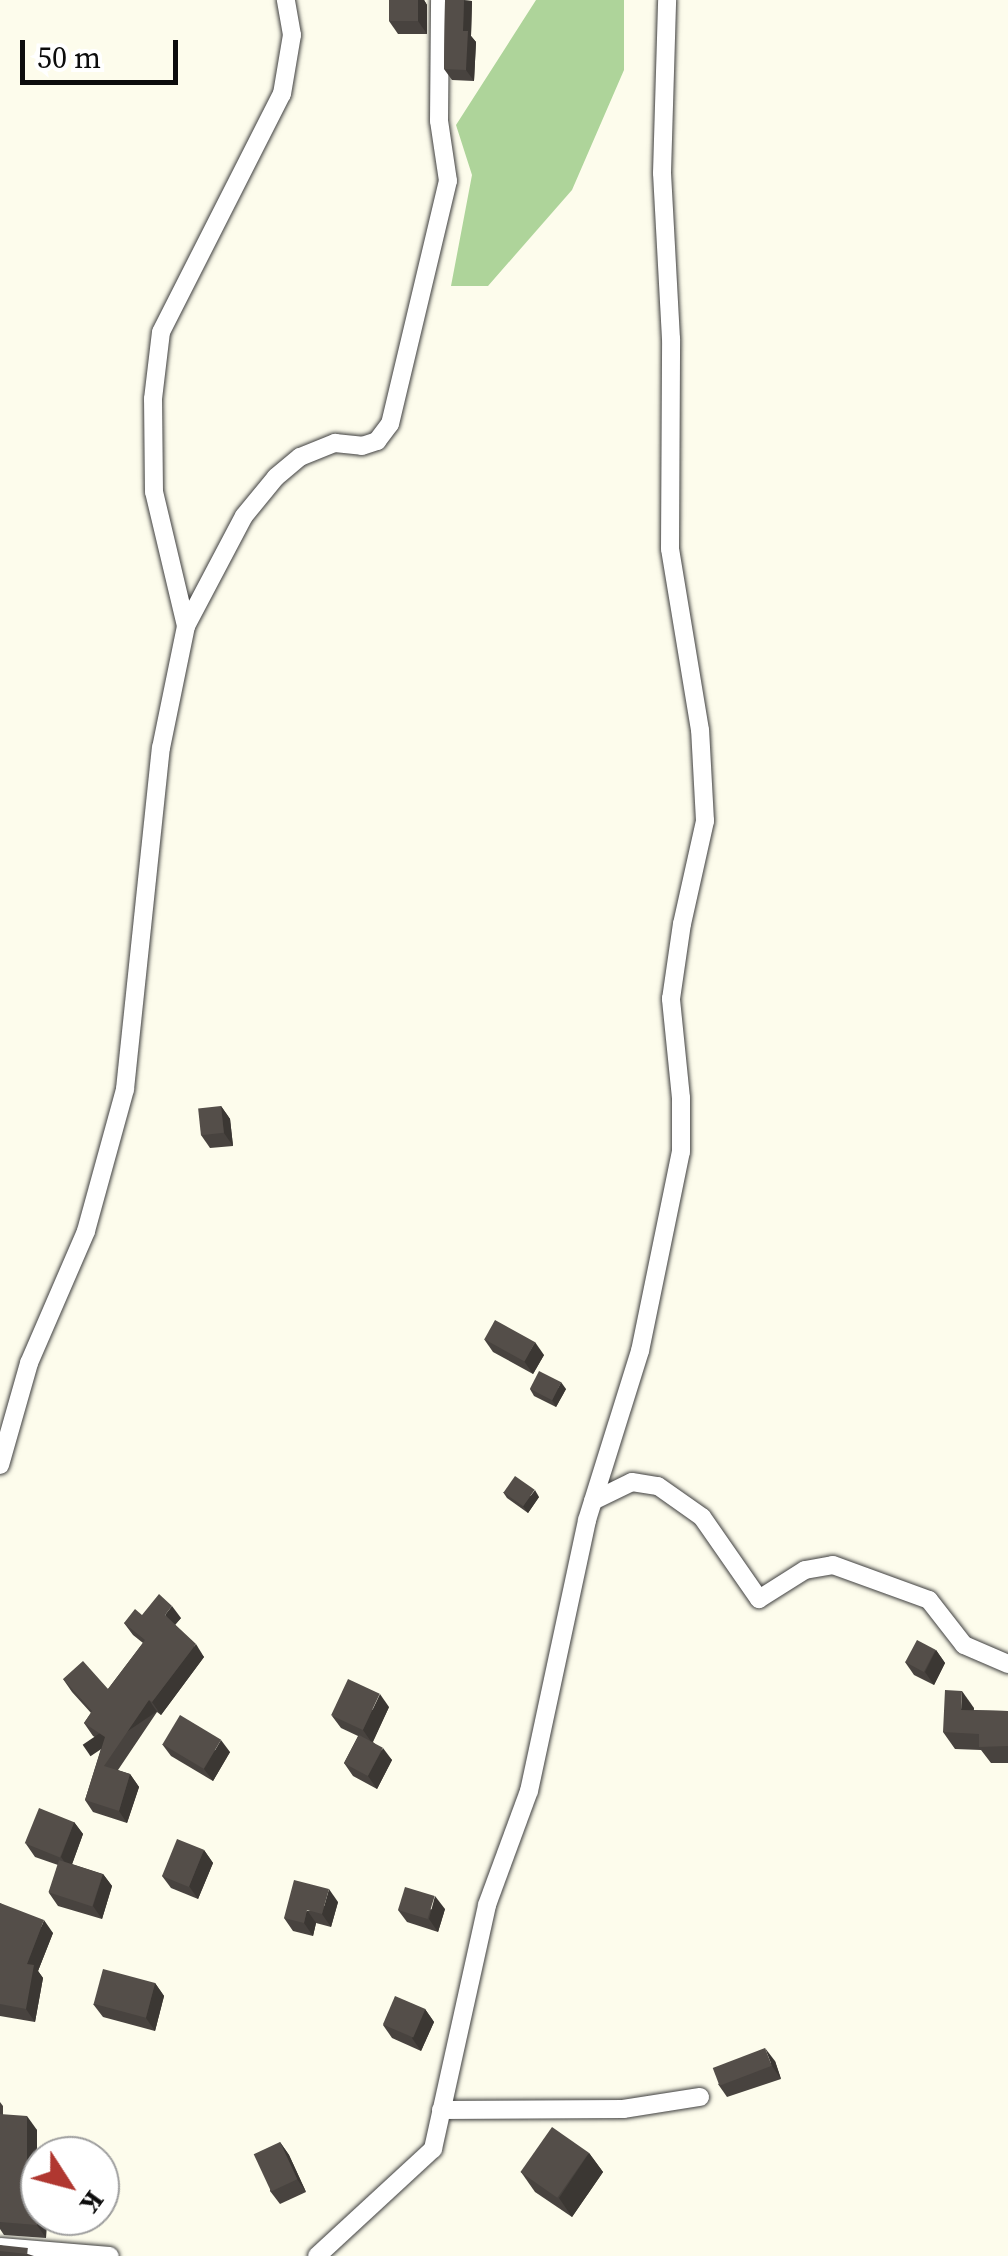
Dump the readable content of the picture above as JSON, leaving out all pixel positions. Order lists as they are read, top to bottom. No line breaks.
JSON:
{"scale_bar":"50 m","north":"bottom right"}
